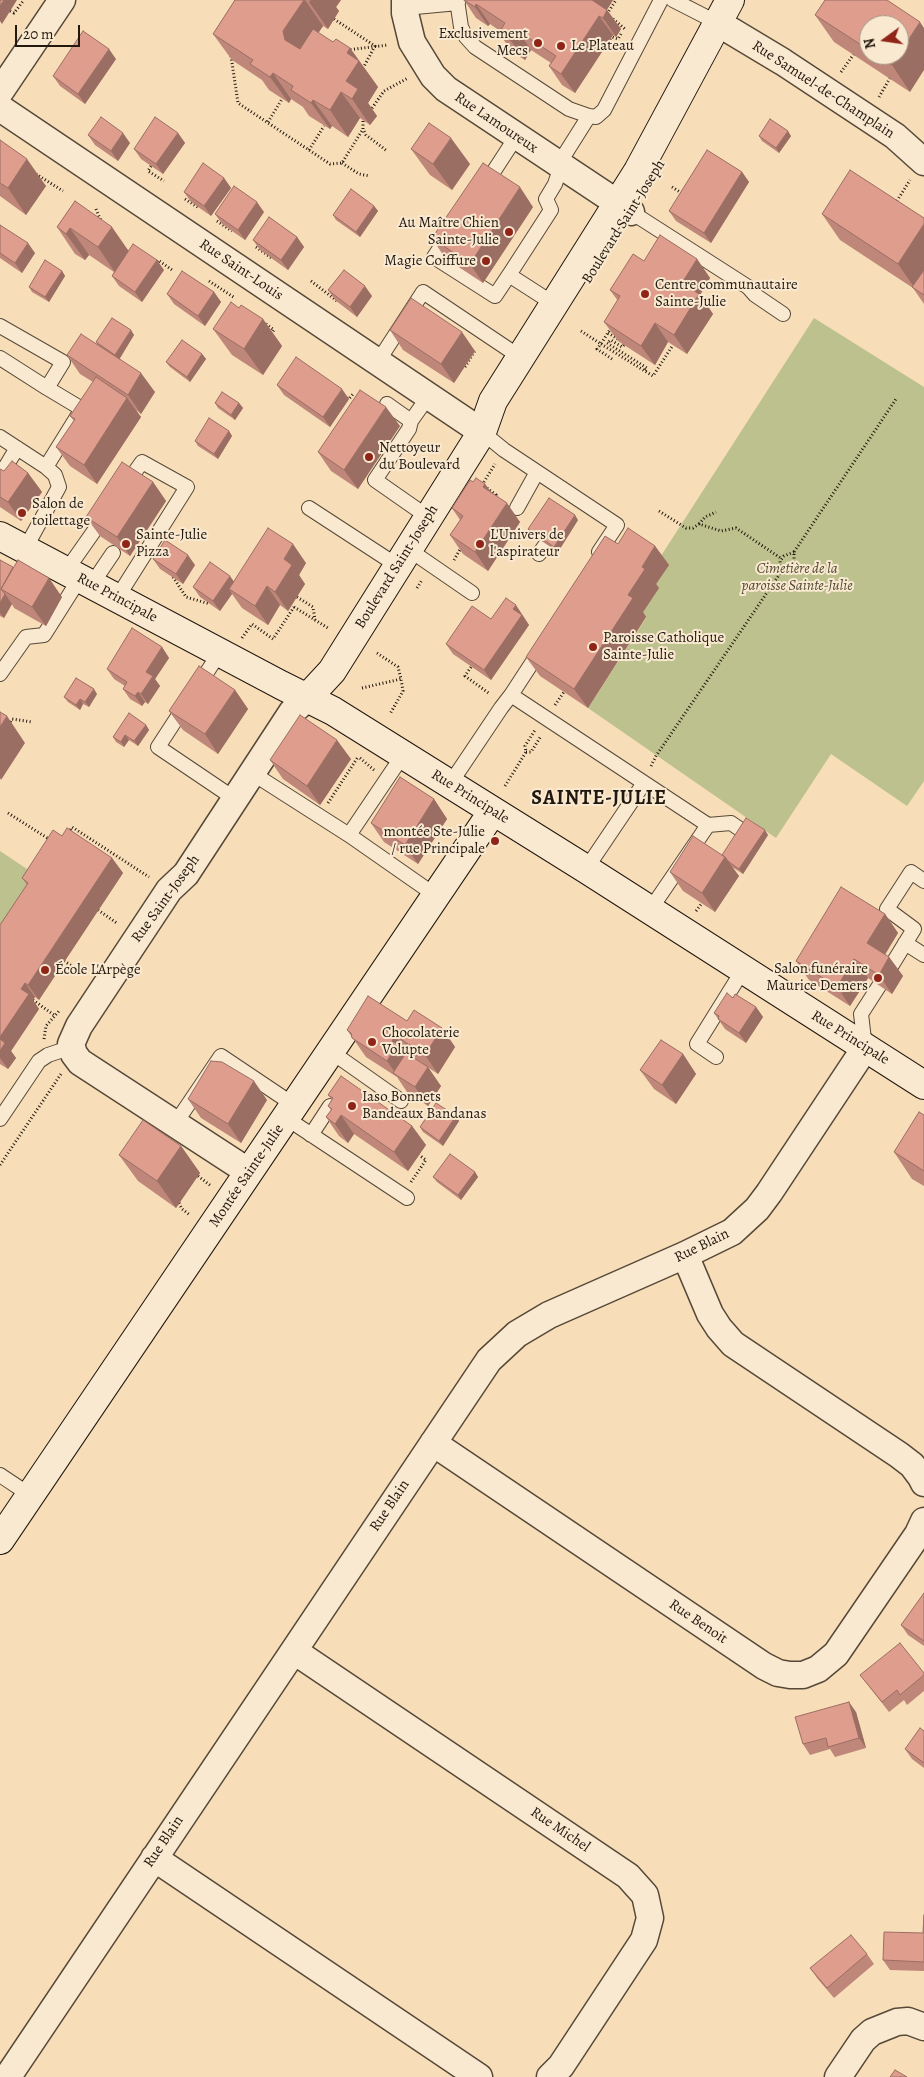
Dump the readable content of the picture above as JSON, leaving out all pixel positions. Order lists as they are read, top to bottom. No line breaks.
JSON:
{"streets":{"street":["Rue Samuel-de-Champlain","Rue Lamoureux","Boulevard Saint-Joseph","Rue Saint-Louis","Rue Principale","Rue Saint-Joseph","Montée Sainte-Julie","Rue Blain","Rue Benoit","Rue Michel"]},"crossings":[["Rue Samuel-de-Champlain","Boulevard Saint-Joseph"],["Rue Lamoureux","Boulevard Saint-Joseph"],["Boulevard Saint-Joseph","Rue Saint-Louis"],["Boulevard Saint-Joseph","Rue Principale"],["Boulevard Saint-Joseph","Rue Saint-Joseph"],["Rue Principale","Rue Saint-Joseph"],["Rue Principale","Montée Sainte-Julie"],["Rue Principale","Rue Blain"],["Rue Blain","Rue Benoit"],["Rue Blain","Rue Michel"]],"districts":["SAINTE-JULIE"],"parks":["Cimetière de la paroisse Sainte-Julie"],"places":["Exclusivement Mecs","Le Plateau","Au Maître Chien Sainte-Julie","Magie Coiffure","Centre communautaire Sainte-Julie","Nettoyeur du Boulevard","Salon de toilettage","Sainte-Julie Pizza","L'Univers de l'aspirateur","Paroisse Catholique Sainte-Julie","montée Ste-Julie / rue Principale","École L'Arpège","Salon funéraire Maurice Demers","Chocolaterie Volupte","Iaso Bonnets Bandeaux Bandanas"],"scale_bar":"20 m","north":"left"}
